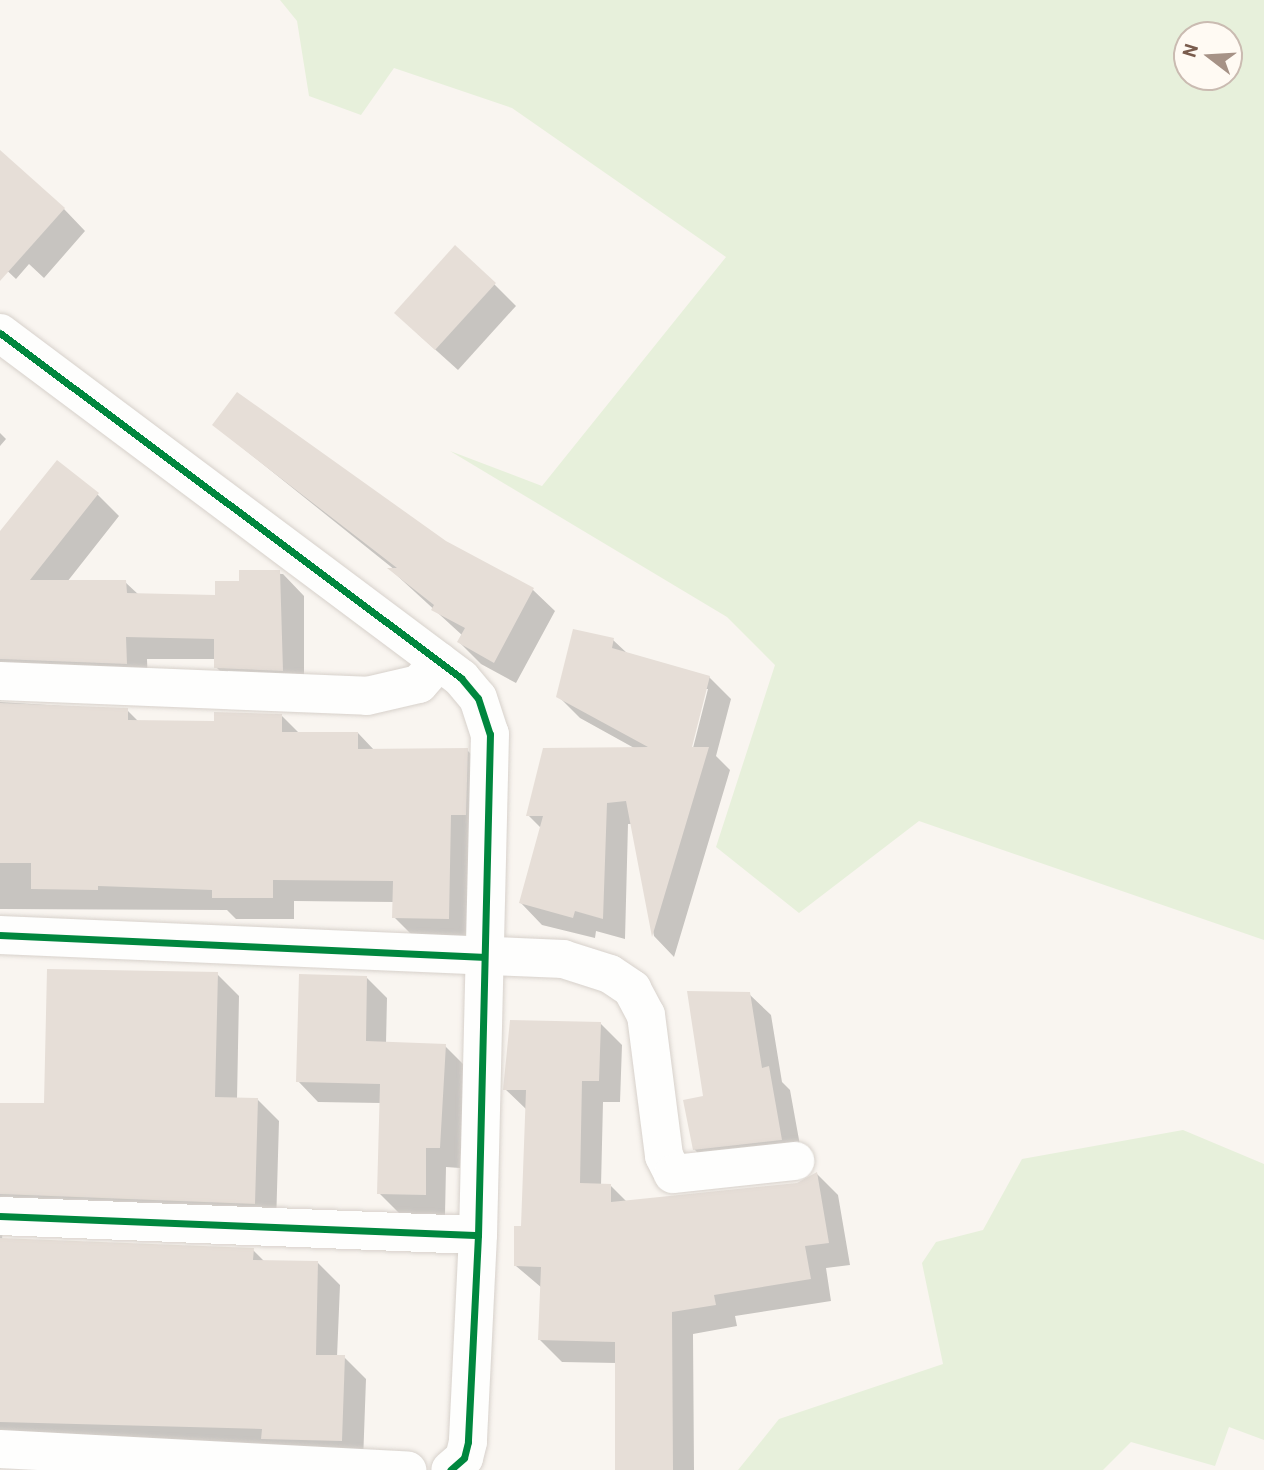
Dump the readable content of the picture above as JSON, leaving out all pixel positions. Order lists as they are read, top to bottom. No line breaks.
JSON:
{"north":"left"}
